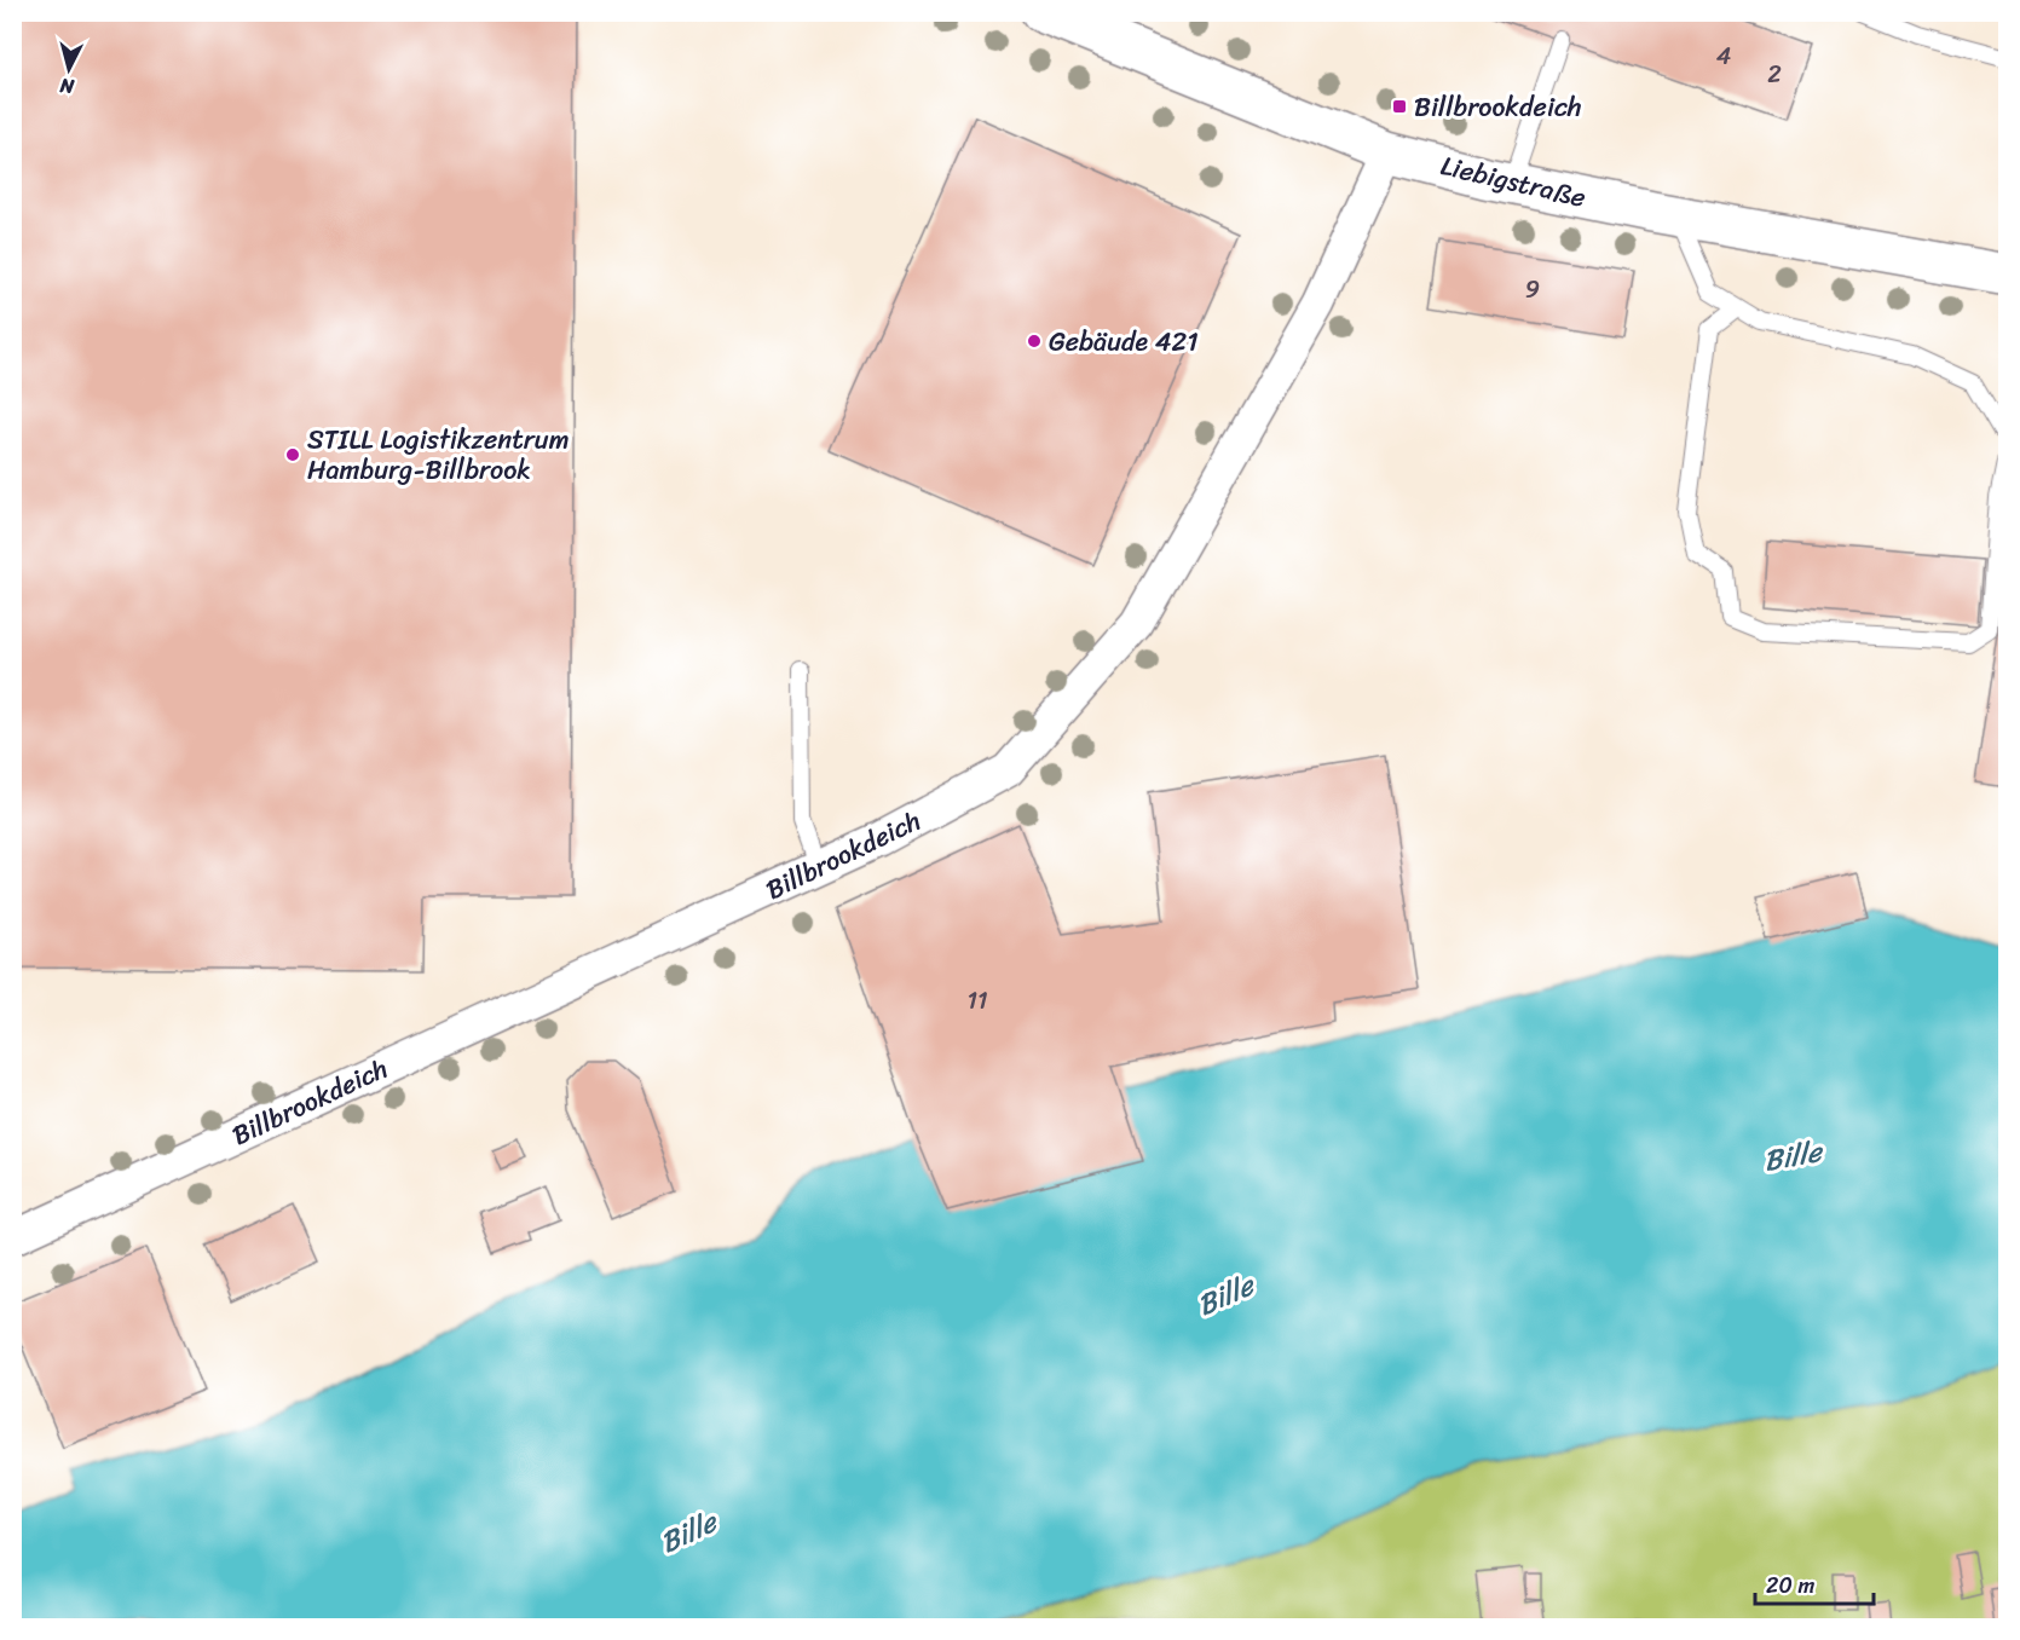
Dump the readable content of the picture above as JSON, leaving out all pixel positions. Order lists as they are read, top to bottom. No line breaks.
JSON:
{"streets":{"street":["Liebigstraße","Billbrookdeich"]},"crossings":[["Liebigstraße","Billbrookdeich"]],"water":["Bille"],"places":{"transit":["Billbrookdeich"],"other":["Gebäude 421","STILL Logistikzentrum Hamburg-Billbrook"]},"house_numbers":["4","2","9","11"],"scale_bar":"20 m","north":"bottom"}
